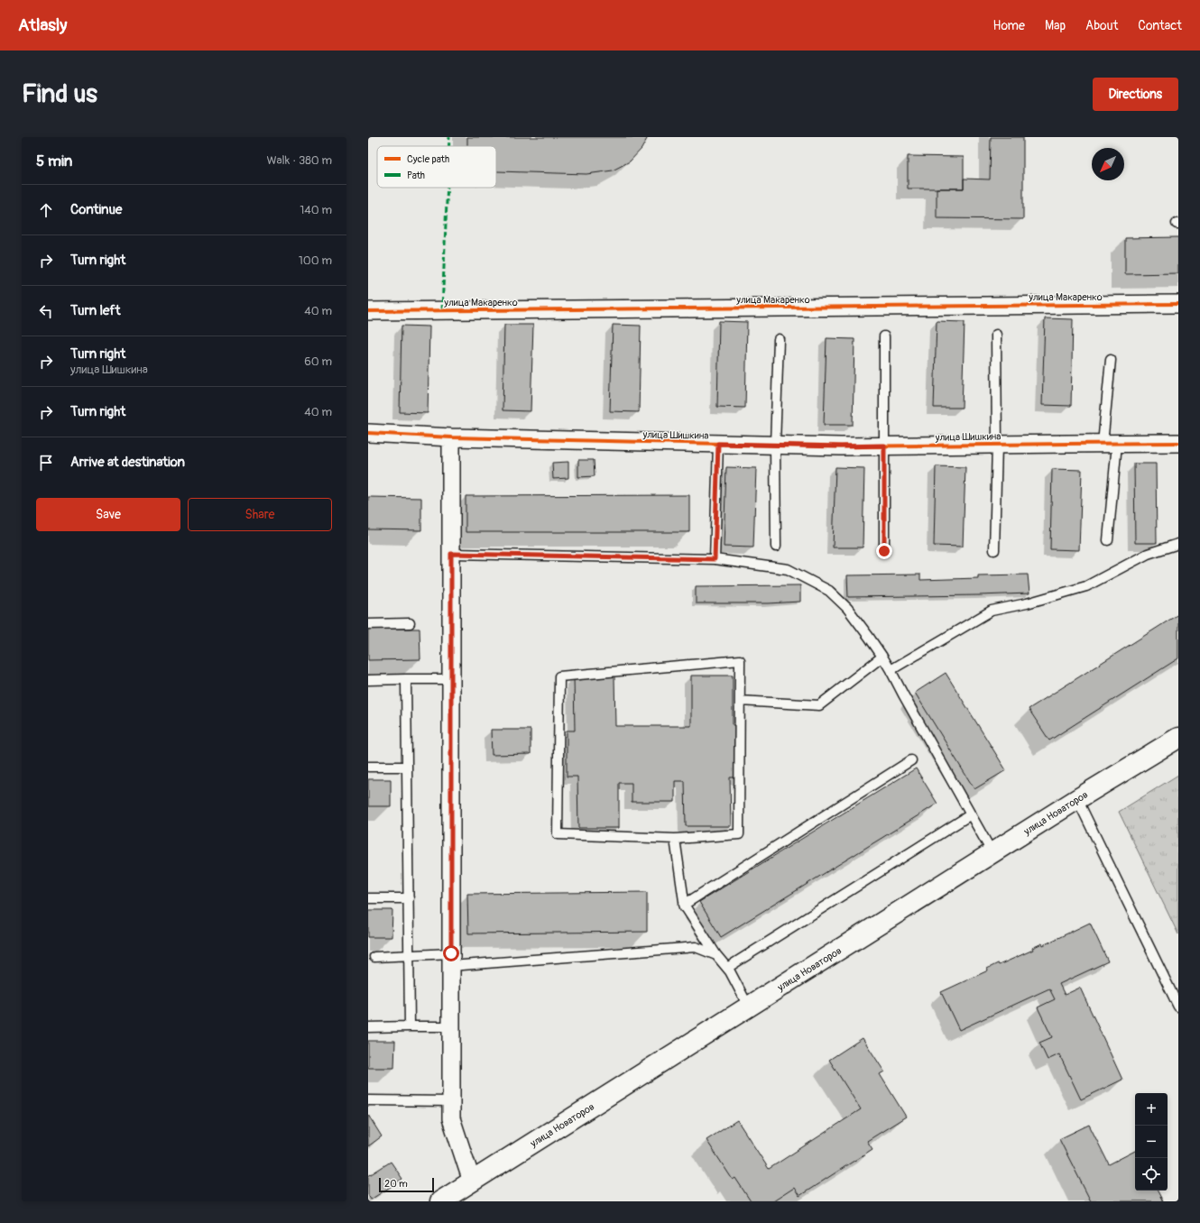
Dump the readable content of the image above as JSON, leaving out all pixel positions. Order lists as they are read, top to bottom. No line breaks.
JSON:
{"streets":{"main road":["улица Новаторов"],"street":["улица Макаренко","улица Шишкина"]},"legend":["Cycle path","Path"],"scale_bar":"20 m","north":"bottom left","page":{"header":"Atlasly","nav":["Home","Map","About","Contact"],"buttons":["Directions",["Save","Share"]],"title":"Find us","heading":["5 min","Walk · 380 m"],"list":[["Continue","140 m"],["Turn right","100 m"],["Turn left","40 m"],["Turn right","улица Шишкина","60 m"],["Turn right","40 m"],"Arrive at destination"],"map_buttons":["+","−"],"scale":"20 m"}}
